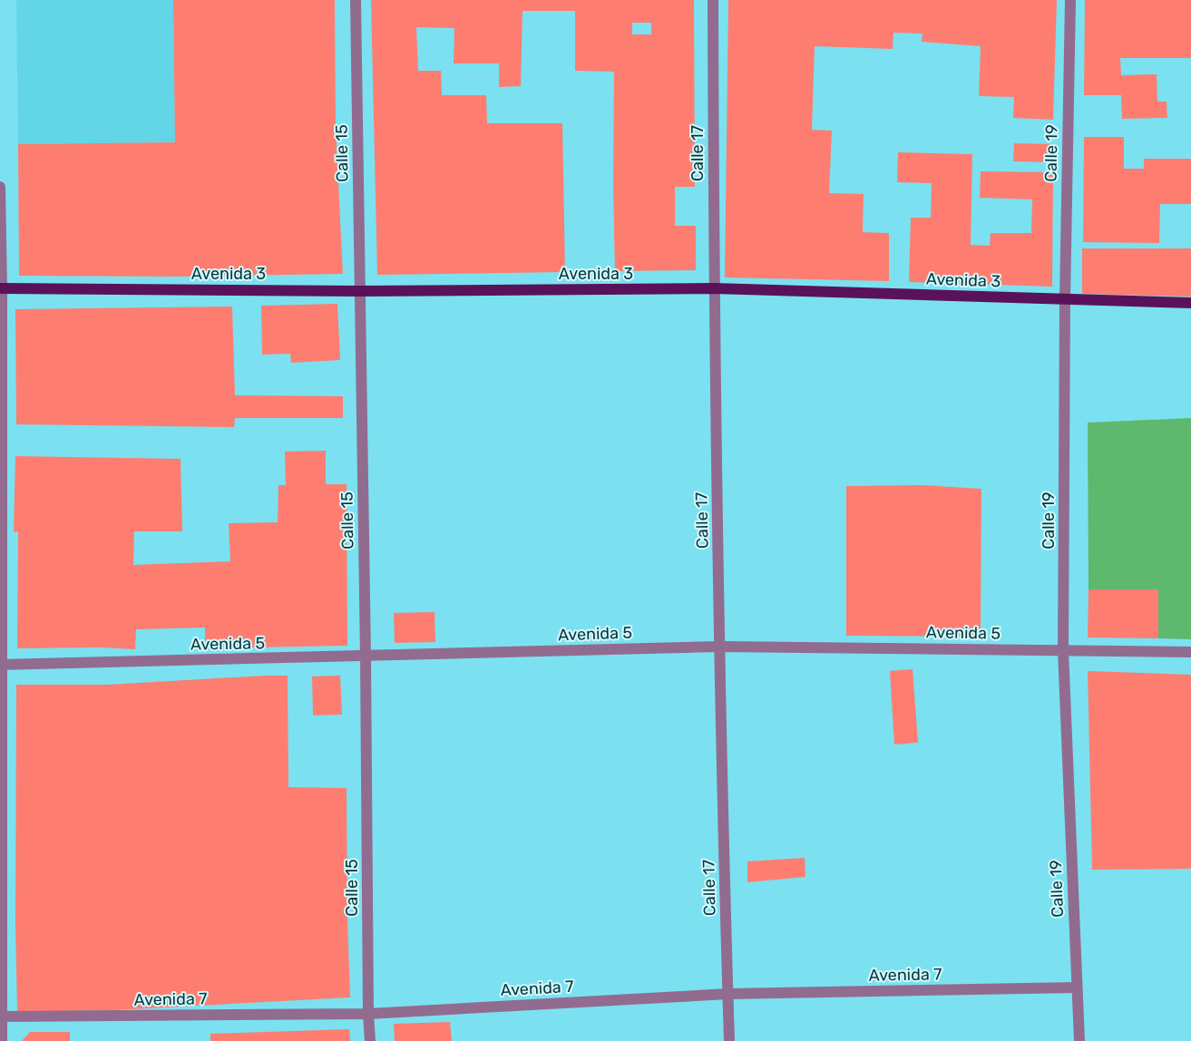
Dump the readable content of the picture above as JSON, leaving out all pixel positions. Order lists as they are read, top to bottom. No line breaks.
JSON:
{"streets":{"main road":["Avenida 3"],"street":["Calle 15","Calle 17","Calle 19","Avenida 5","Avenida 7"]},"crossings":[["Calle 15","Avenida 3"],["Calle 15","Avenida 5"],["Calle 15","Avenida 7"],["Calle 17","Avenida 3"],["Calle 17","Avenida 5"],["Calle 17","Avenida 7"],["Calle 19","Avenida 3"],["Calle 19","Avenida 5"],["Calle 19","Avenida 7"]]}
